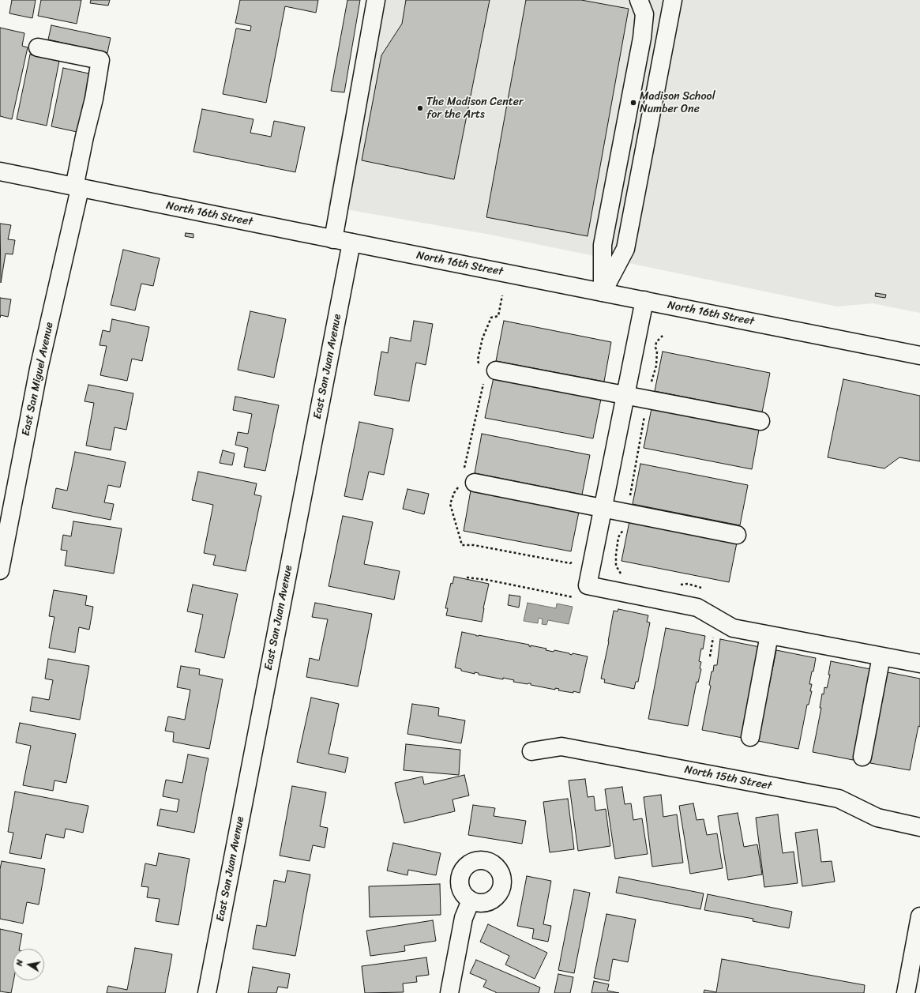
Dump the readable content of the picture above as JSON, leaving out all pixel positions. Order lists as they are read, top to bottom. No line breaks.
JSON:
{"streets":{"street":["North 16th Street","East San Juan Avenue","East San Miguel Avenue","North 15th Street"]},"crossings":[["North 16th Street","East San Juan Avenue"],["North 16th Street","East San Miguel Avenue"]],"places":["Madison School Number One","The Madison Center for the Arts"],"north":"left"}
